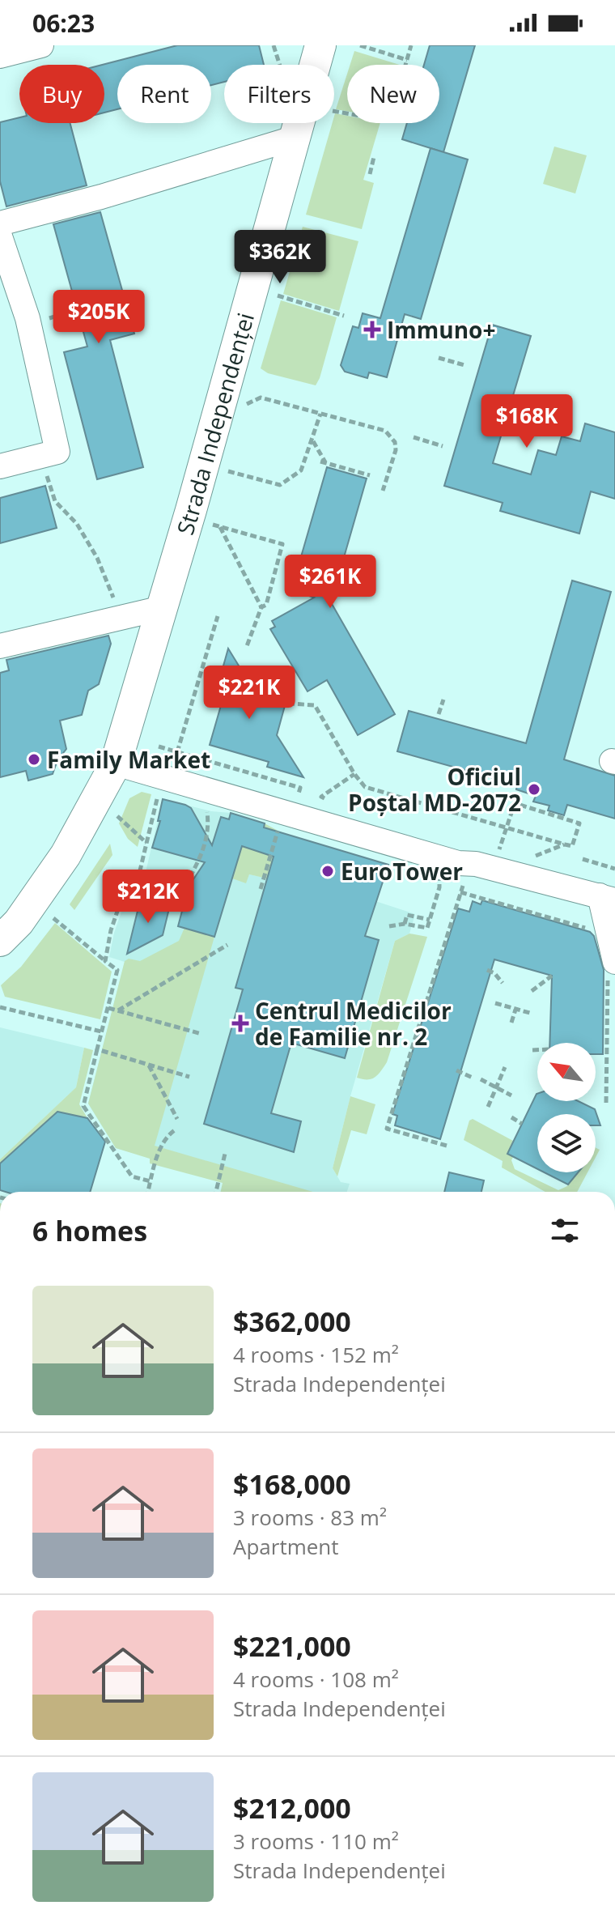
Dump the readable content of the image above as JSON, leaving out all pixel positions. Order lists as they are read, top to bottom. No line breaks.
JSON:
{"streets":{"main road":["Strada Independenței"]},"places":{"health":["Immuno+","Centrul Medicilor de Familie nr. 2"],"other":["Family Market","Oficiul Poștal MD-2072","EuroTower"]},"north":"top left","page":{"status":"06:23","chip":["Buy","Rent","Filters","New"],"price":["$362K","$205K","$168K","$261K","$221K","$212K"],"heading":"6 homes","list":[{"name":"$362,000","note":"4 rooms · 152 m² · Strada Independenței"},{"name":"$168,000","note":"3 rooms · 83 m² · Apartment"},{"name":"$221,000","note":"4 rooms · 108 m² · Strada Independenței"},{"name":"$212,000","note":"3 rooms · 110 m² · Strada Independenței"}]}}
